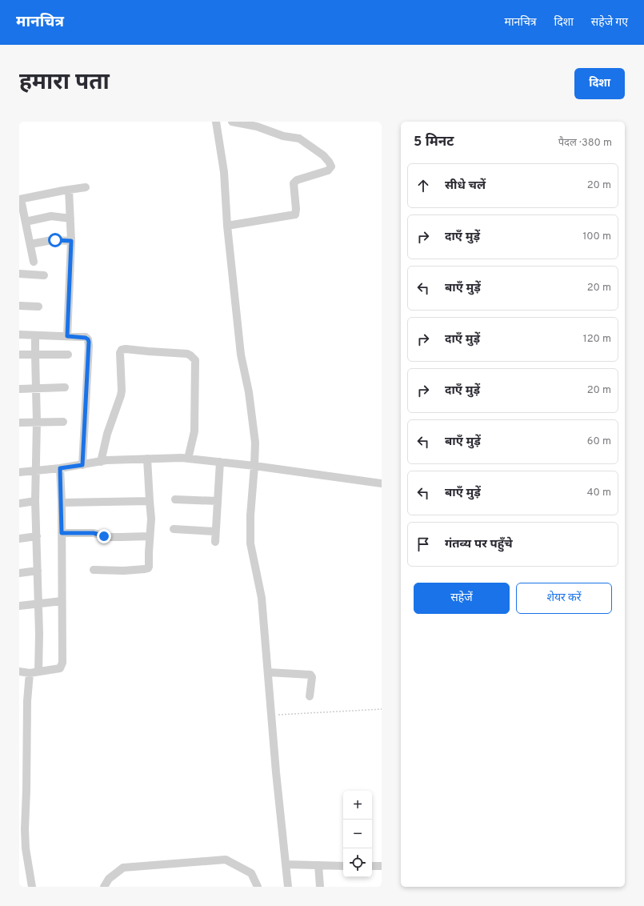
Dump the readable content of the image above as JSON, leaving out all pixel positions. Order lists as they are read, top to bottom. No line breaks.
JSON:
{"page":{"header":"मानचित्र","nav":["मानचित्र","दिशा","सहेजे गए"],"buttons":["दिशा",["सहेजें","शेयर करें"]],"title":"हमारा पता","heading":["5 मिनट","पैदल · 380 m"],"list":[["सीधे चलें","20 m"],["दाएँ मुड़ें","100 m"],["बाएँ मुड़ें","20 m"],["दाएँ मुड़ें","120 m"],["दाएँ मुड़ें","20 m"],["बाएँ मुड़ें","60 m"],["बाएँ मुड़ें","40 m"],"गंतव्य पर पहुँचे"],"map_buttons":["+","−"]}}
